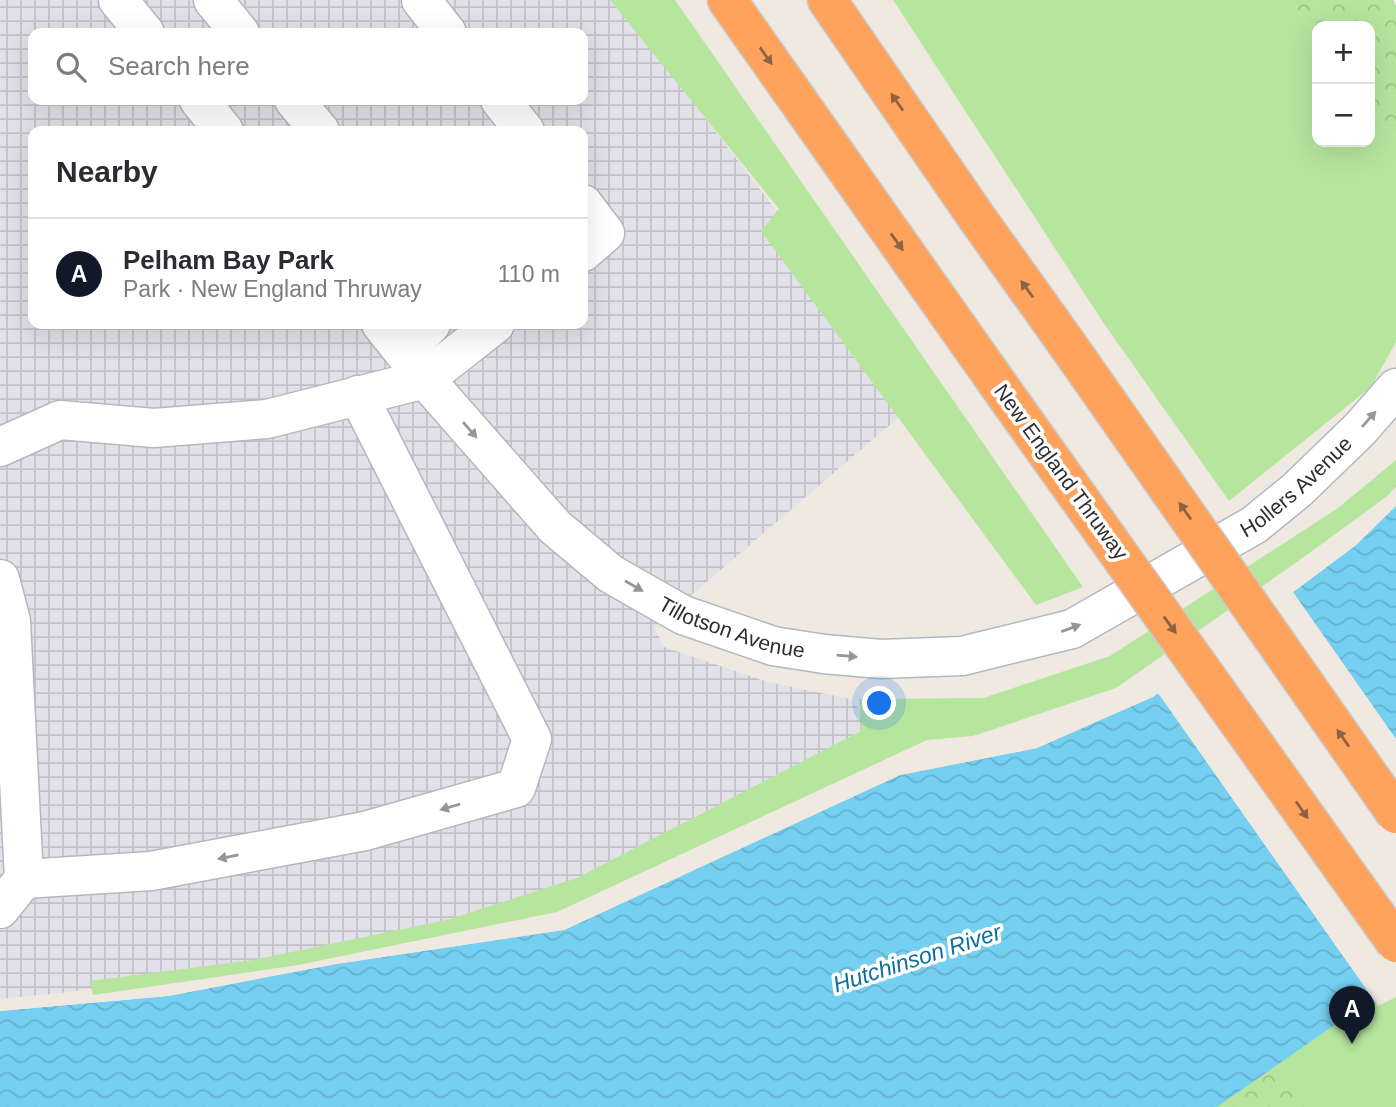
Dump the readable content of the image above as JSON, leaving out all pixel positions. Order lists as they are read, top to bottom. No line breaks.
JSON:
{"streets":{"highway":["New England Thruway"],"street":["Hollers Avenue","Tillotson Avenue"]},"crossings":[["Hollers Avenue","Tillotson Avenue"]],"one_way":["Hollers Avenue","Tillotson Avenue"],"water":["Hutchinson River"],"page":{"map_buttons":["+","−"],"search":"Search here","heading":"Nearby","list":[{"mark":"A","name":"Pelham Bay Park","note":"Park · New England Thruway","value":"110 m"}],"pins":"A"}}
